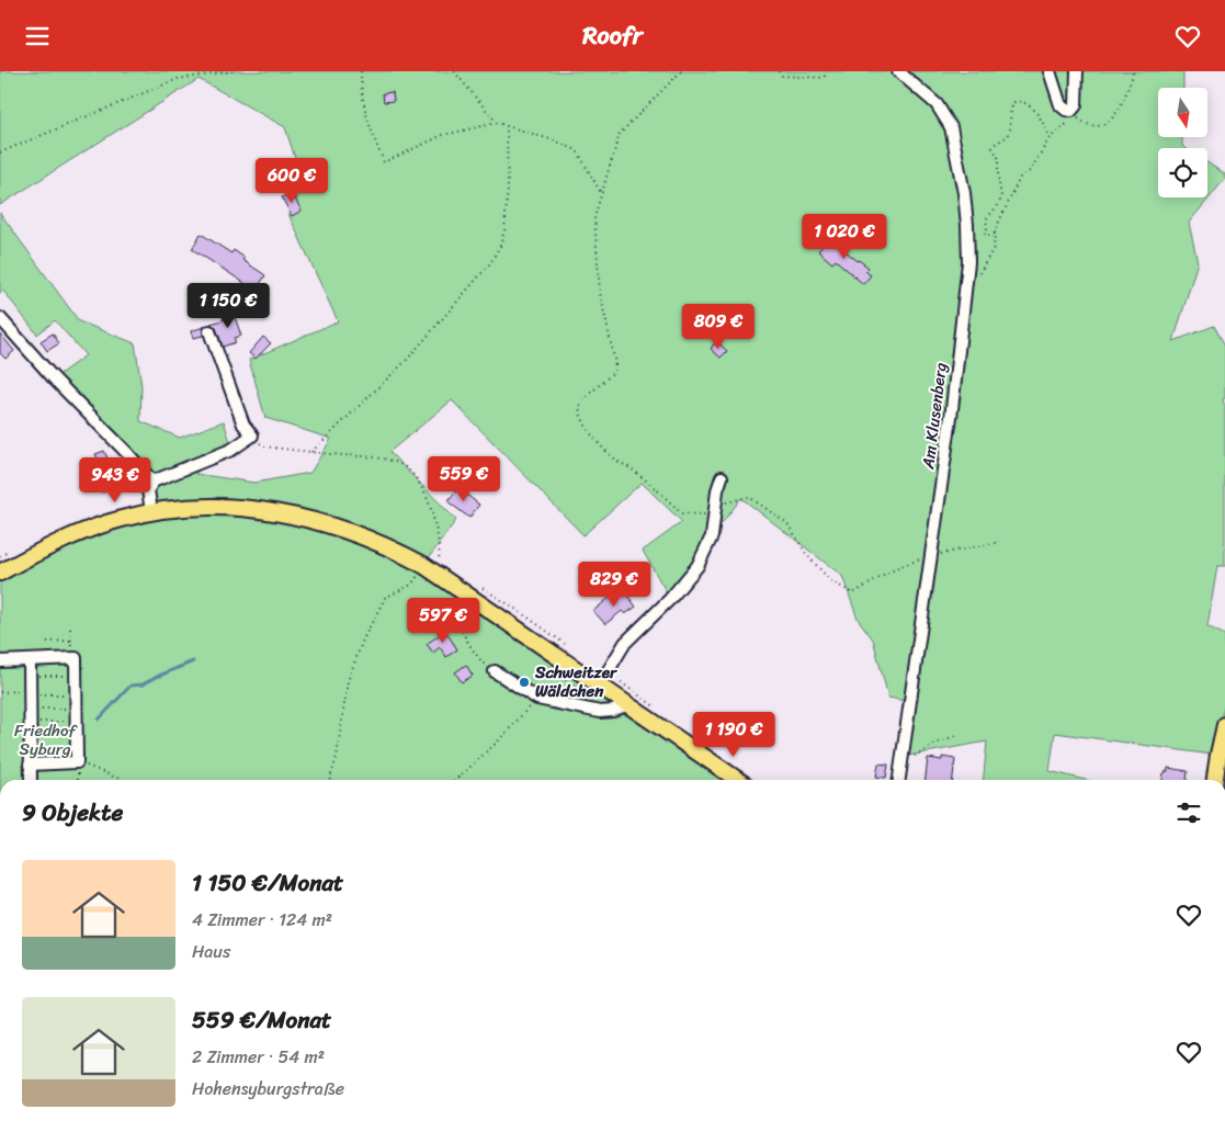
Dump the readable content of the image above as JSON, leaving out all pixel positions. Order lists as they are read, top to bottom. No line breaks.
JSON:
{"streets":{"street":["Am Klusenberg"]},"parks":["Friedhof Syburg"],"places":["Schweitzer Wäldchen"],"north":"bottom","page":{"header":"Roofr","price":["600 €","1 020 €","1 150 €","809 €","559 €","943 €","829 €","597 €","1 190 €"],"heading":"9 Objekte","list":[{"name":"1 150 €/Monat","note":"4 Zimmer · 124 m² · Haus"},{"name":"559 €/Monat","note":"2 Zimmer · 54 m² · Hohensyburgstraße"}]}}
